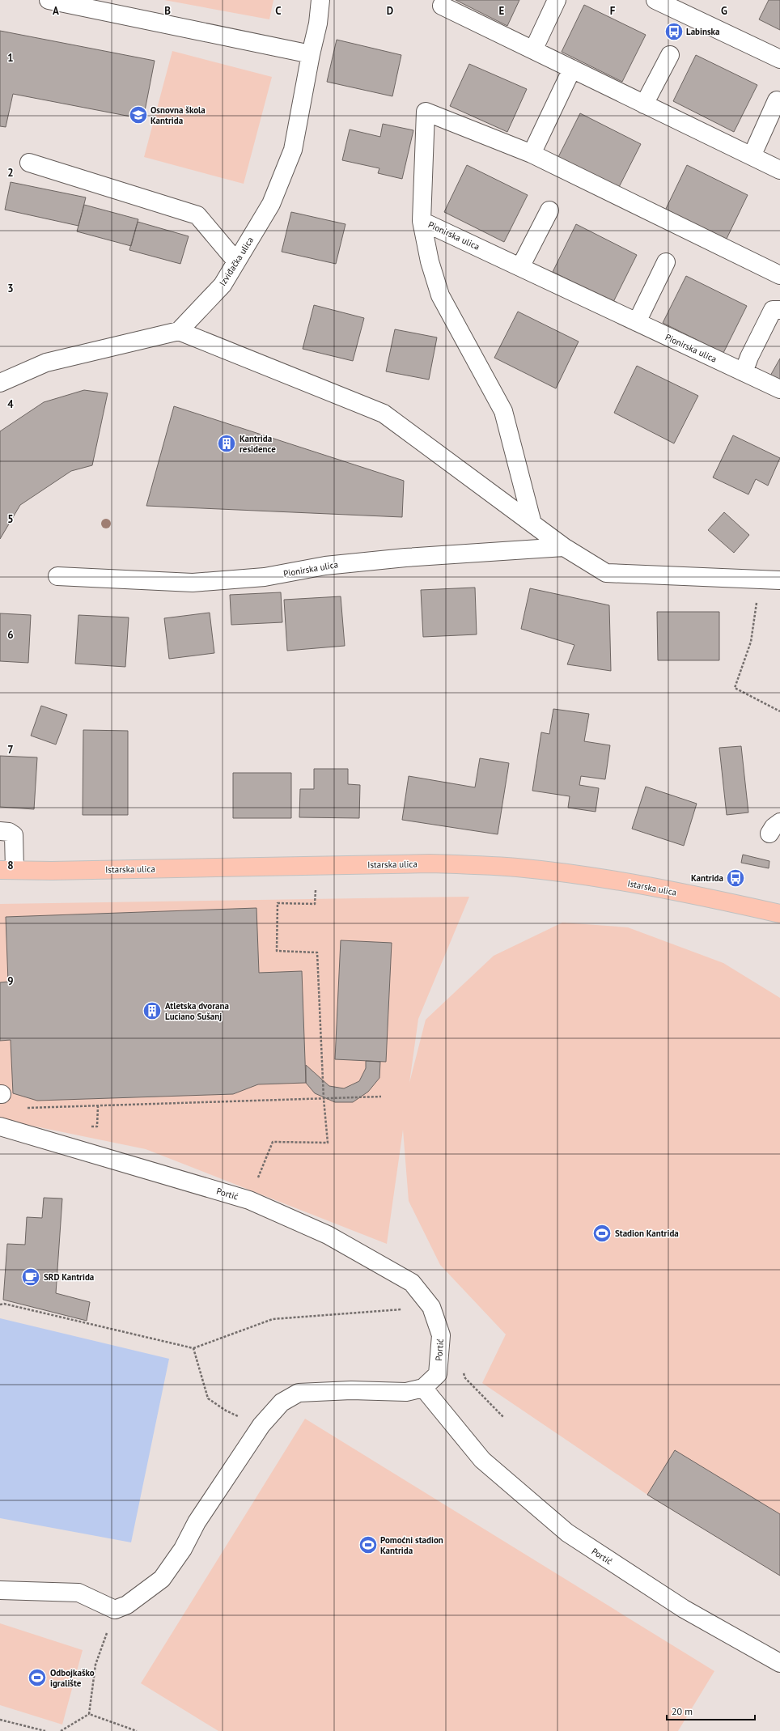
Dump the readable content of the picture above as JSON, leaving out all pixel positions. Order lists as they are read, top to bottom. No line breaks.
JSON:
{"streets":{"main road":["Istarska ulica"],"street":["Pionirska ulica","Izviđačka ulica","Portić"]},"places":{"bus stop":["Labinska","Kantrida"],"school or university":["Osnovna škola Kantrida"],"building":["Kantrida residence","Atletska dvorana Luciano Sušanj"],"sports":["Stadion Kantrida","Pomoćni stadion Kantrida","Odbojkaško igralište"],"cafe":["SRD Kantrida"]},"scale_bar":"20 m","grid":{"columns":["A","B","C","D","E","F","G"],"rows":["1","2","3","4","5","6","7","8","9"]}}
